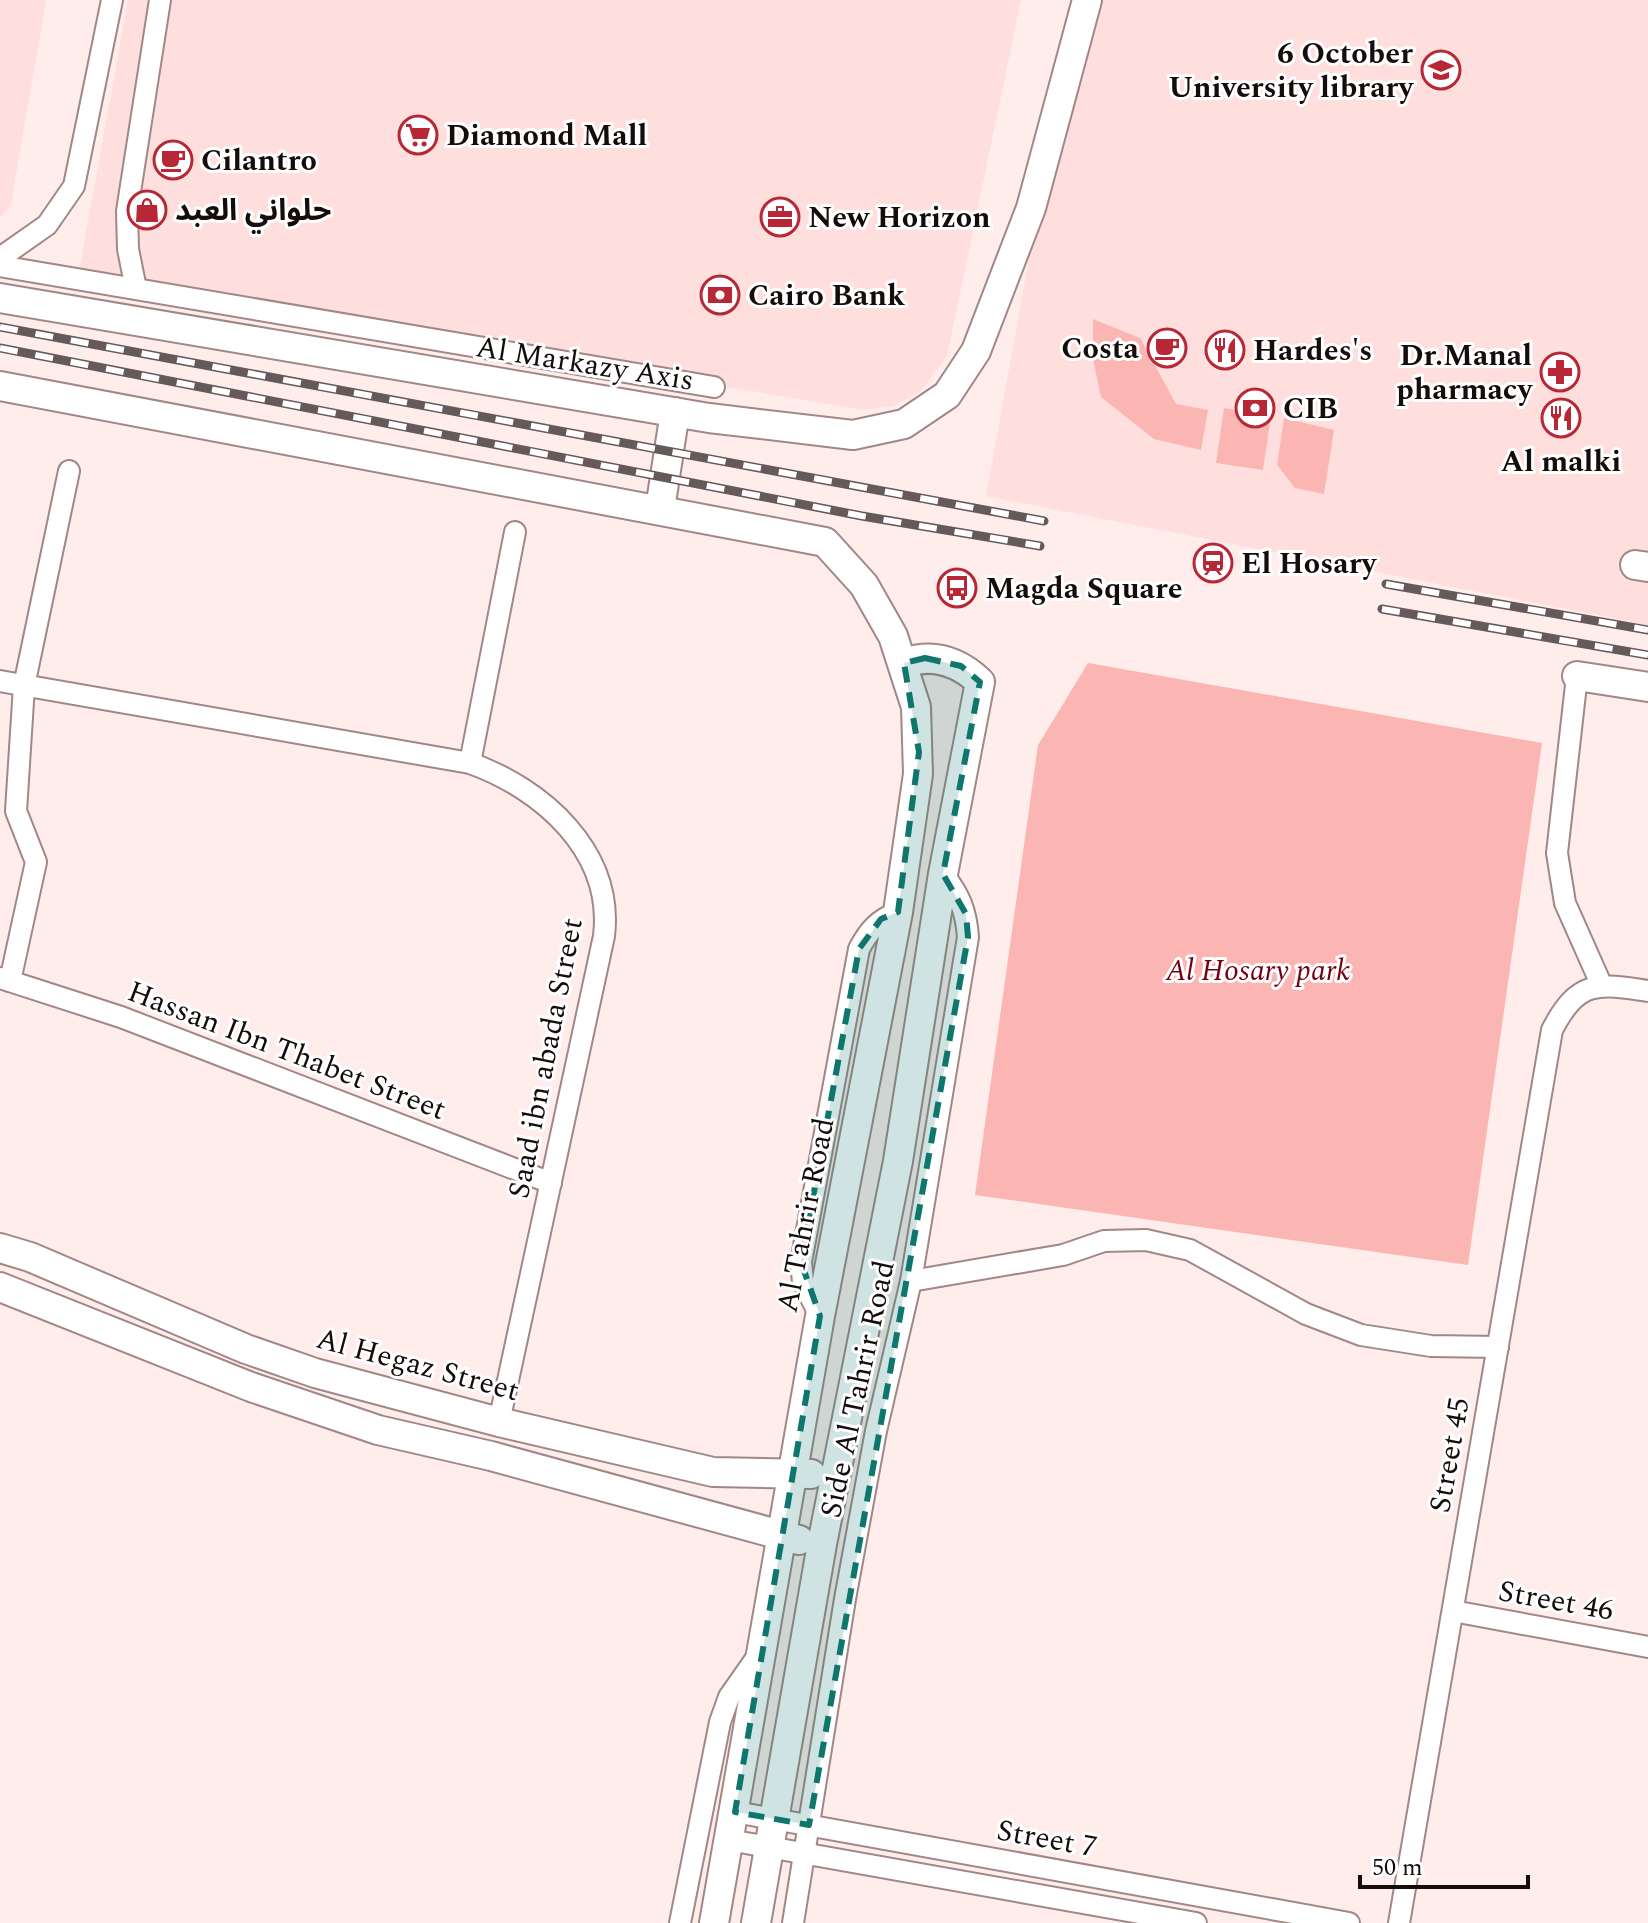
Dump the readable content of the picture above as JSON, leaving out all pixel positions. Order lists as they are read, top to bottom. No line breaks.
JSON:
{"streets":{"street":["Al Markazy Axis","Hassan Ibn Thabet Street","Saad ibn abada Street","Al Tahrir Road","Al Hegaz Street","Side Al Tahrir Road","Street 45","Street 46","Street 7"]},"crossings":[["Hassan Ibn Thabet Street","Saad ibn abada Street"],["Saad ibn abada Street","Al Hegaz Street"],["Al Tahrir Road","Al Hegaz Street"],["Al Tahrir Road","Street 7"],["Side Al Tahrir Road","Street 7"],["Street 45","Street 46"]],"parks":["Al Hosary park"],"places":{"school or university":["6 October University library"],"supermarket":["Diamond Mall"],"cafe":["Cilantro","Costa"],"shop":["حلواني العبد"],"office":["New Horizon"],"bank":["Cairo Bank","CIB"],"restaurant":["Hardes's","Al malki"],"pharmacy":["Dr.Manal pharmacy"],"station":["El Hosary"],"bus stop":["Magda Square"]},"scale_bar":"50 m"}
